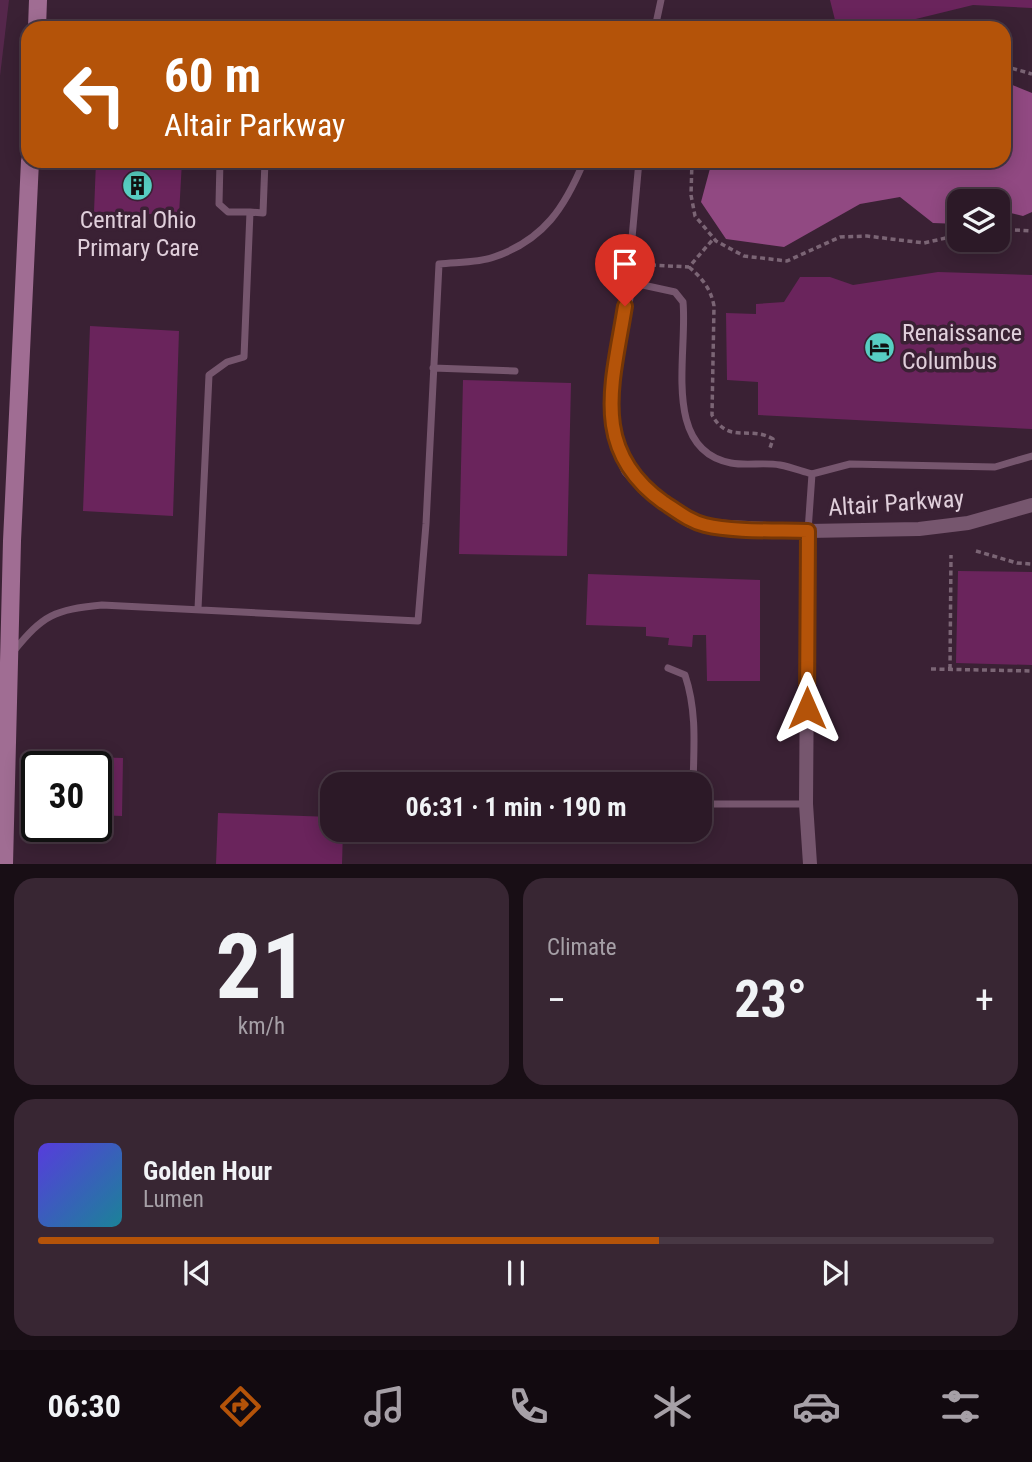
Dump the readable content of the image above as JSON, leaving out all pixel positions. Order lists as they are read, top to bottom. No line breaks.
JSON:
{"streets":{"street":["Altair Parkway"]},"places":{"building":["Central Ohio Primary Care"],"hotel":["Renaissance Columbus"]},"page":{"turn":["60 m","Altair Parkway"],"limit":"30","trip":"06:31 · 1 min · 190 m","tile":[["21","km/h"],"Climate"],"heat":["−","23°","+"],"song":["Golden Hour","Lumen"],"tabs":"06:30"}}
